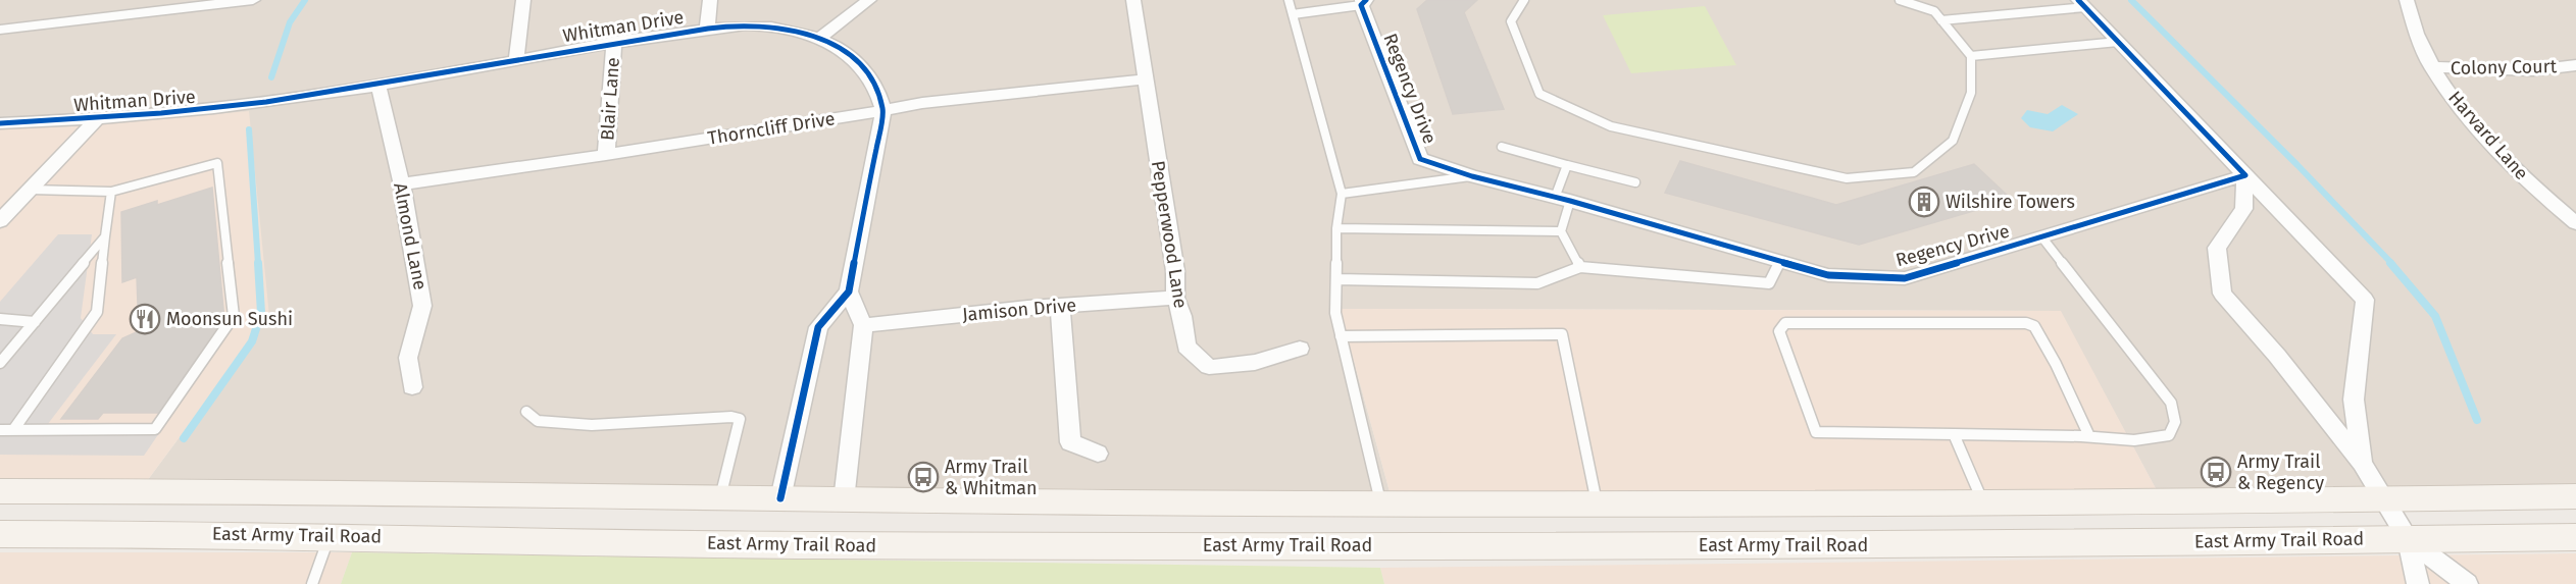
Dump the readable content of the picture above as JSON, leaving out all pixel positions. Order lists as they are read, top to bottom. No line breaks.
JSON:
{"streets":{"main road":["East Army Trail Road"],"street":["Whitman Drive","Colony Court","Regency Drive","Blair Lane","Thorncliff Drive","Harvard Lane","Pepperwood Lane","Almond Lane","Jamison Drive"]},"crossings":[["Whitman Drive","Blair Lane"],["Whitman Drive","Thorncliff Drive"],["Whitman Drive","Almond Lane"],["Colony Court","Harvard Lane"],["Blair Lane","Thorncliff Drive"],["Thorncliff Drive","Pepperwood Lane"],["Thorncliff Drive","Almond Lane"],["Pepperwood Lane","Jamison Drive"]],"places":{"building":["Wilshire Towers"],"restaurant":["Moonsun Sushi"],"bus stop":["Army Trail & Regency","Army Trail & Whitman"]}}
